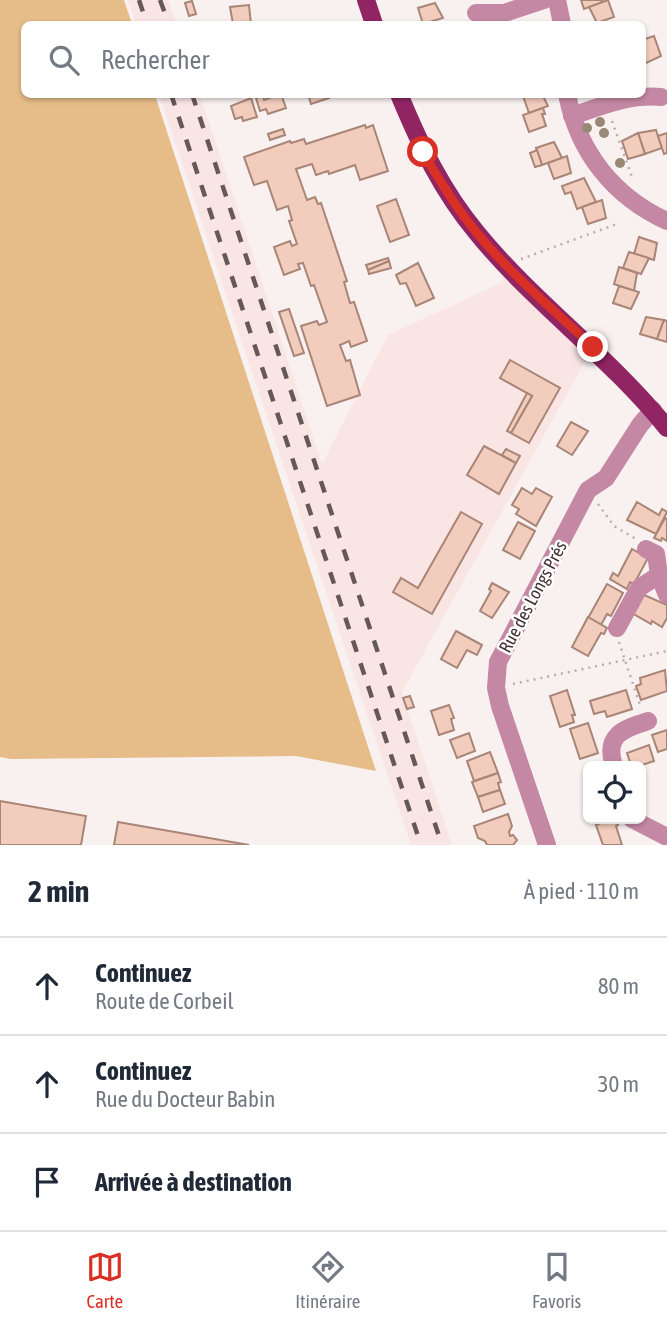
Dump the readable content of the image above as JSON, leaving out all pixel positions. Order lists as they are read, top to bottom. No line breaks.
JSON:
{"streets":{"street":["Rue des Longs Prés"]},"page":{"search":"Rechercher","heading":["2 min","À pied · 110 m"],"list":[["Continuez","Route de Corbeil","80 m"],["Continuez","Rue du Docteur Babin","30 m"],"Arrivée à destination"],"nav":["Carte","Itinéraire","Favoris"]}}
